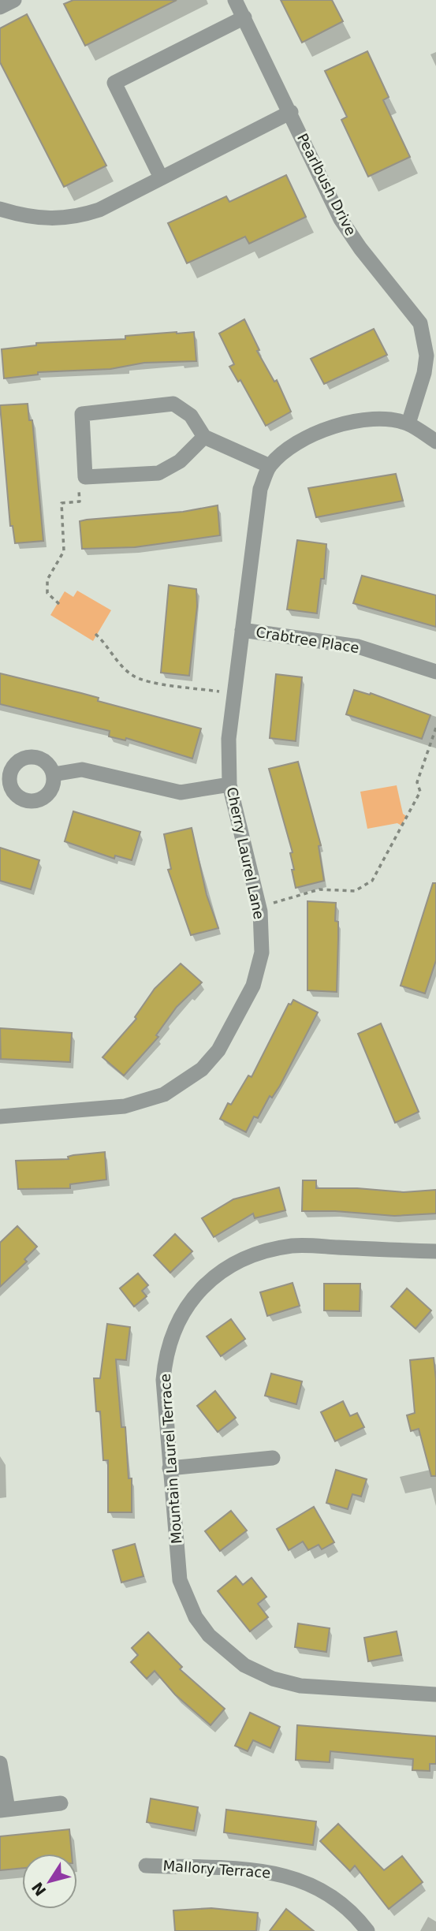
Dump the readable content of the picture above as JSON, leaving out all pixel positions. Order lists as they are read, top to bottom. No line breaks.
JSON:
{"streets":{"street":["Pearlbush Drive","Crabtree Place","Cherry Laurel Lane","Mountain Laurel Terrace","Mallory Terrace"]},"crossings":[["Pearlbush Drive","Cherry Laurel Lane"],["Crabtree Place","Cherry Laurel Lane"]],"north":"bottom left"}
